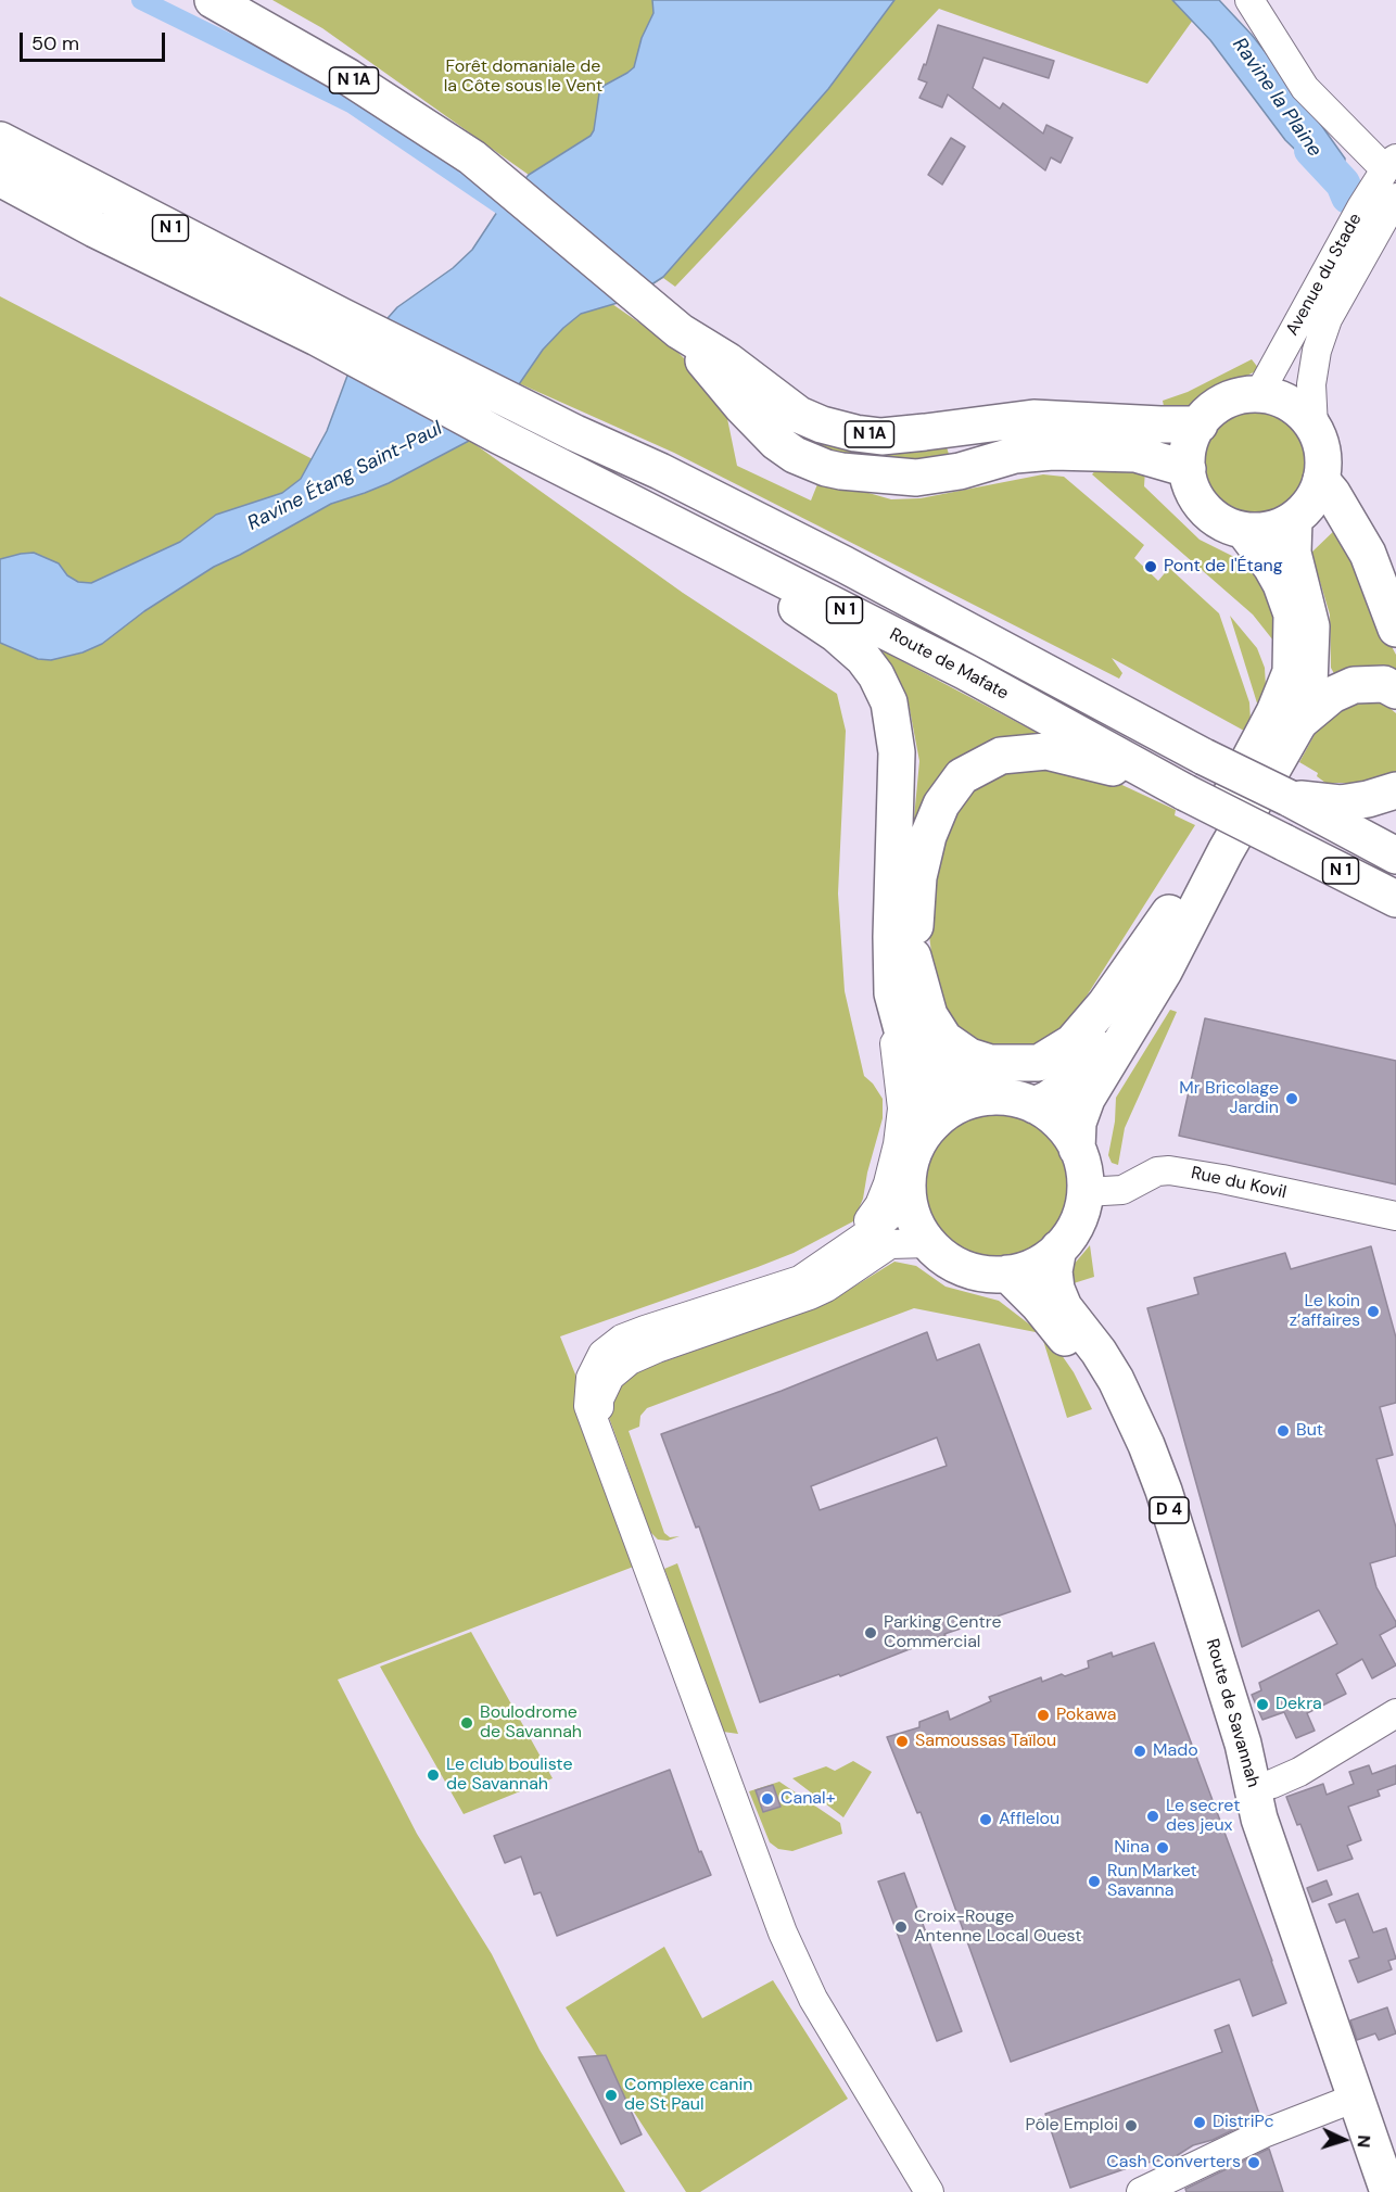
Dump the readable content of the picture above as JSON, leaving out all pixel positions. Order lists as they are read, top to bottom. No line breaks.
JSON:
{"streets":{"main road":["N 1A","N 1","Route de Mafate","D 4","Route de Savannah"],"street":["Avenue du Stade","Rue du Kovil"]},"crossings":[["N 1A","Avenue du Stade"],["N 1","Route de Mafate"],["Rue du Kovil","Route de Savannah"]],"water":["Ravine la Plaine","Ravine Étang Saint-Paul"],"parks":["Forêt domaniale de la Côte sous le Vent"],"places":["Pont de l'Étang","Mr Bricolage Jardin","Le koin z’affaires","But","Parking Centre Commercial","Dekra","Pokawa","Boulodrome de Savannah","Samoussas Taïlou","Mado","Le club bouliste de Savannah","Canal+","Le secret des jeux","Afflelou","Nina","Run Market Savanna","Croix-Rouge Antenne Local Ouest","Complexe canin de St Paul","DistriPc","Pôle Emploi","Cash Converters"],"scale_bar":"50 m","north":"right"}
